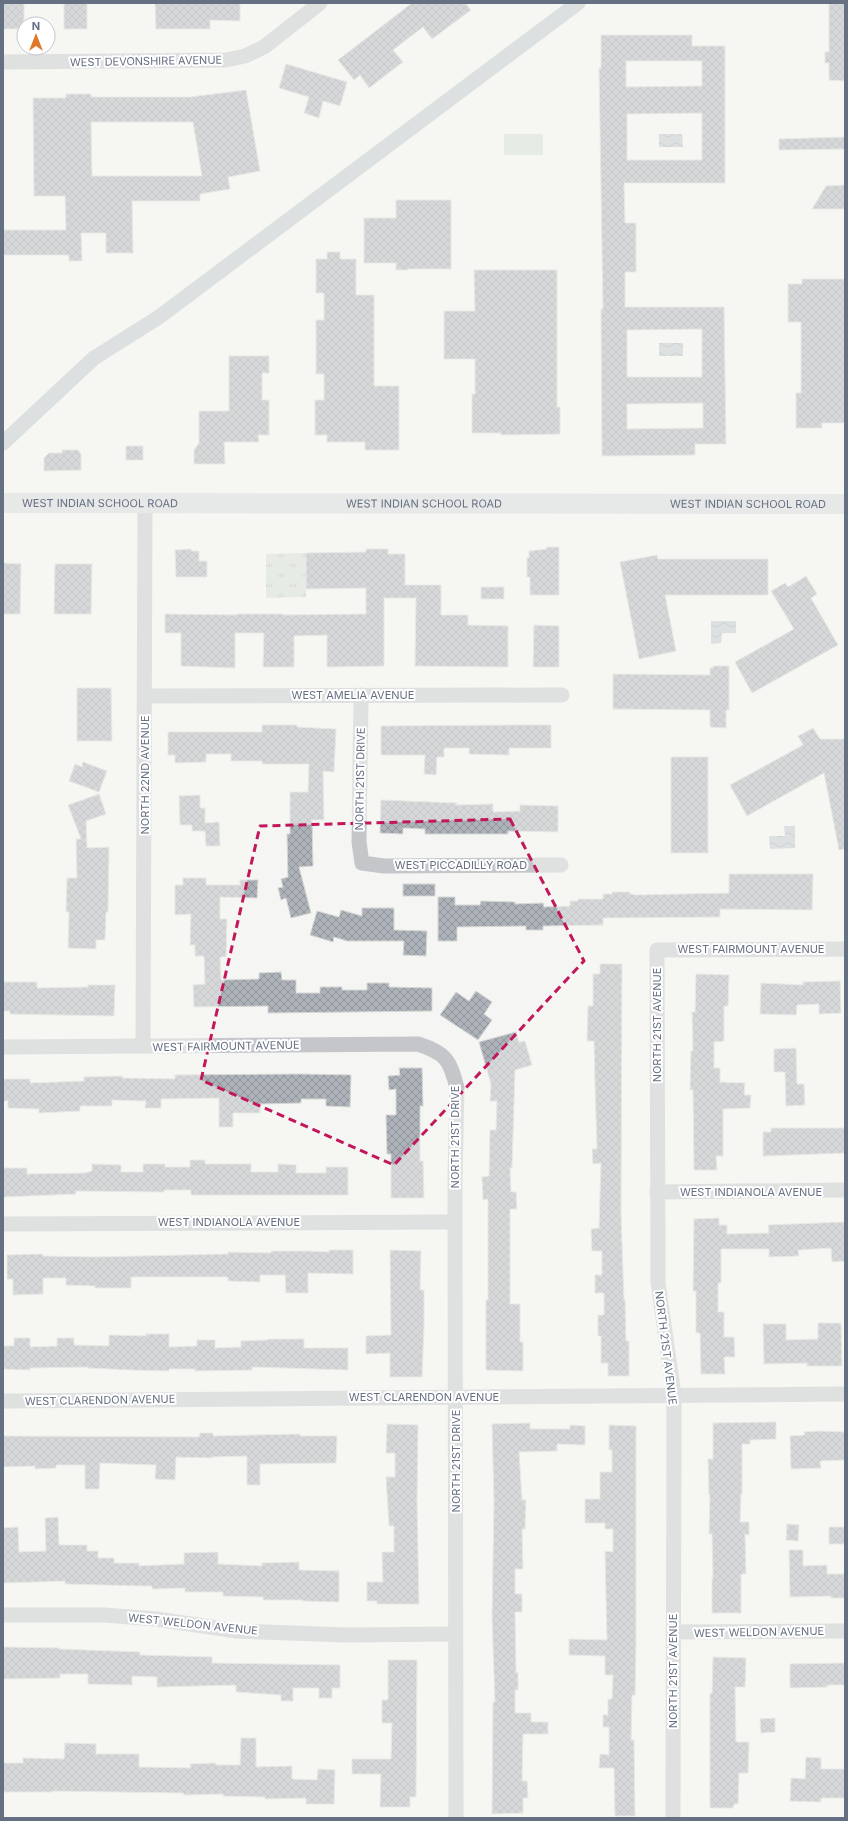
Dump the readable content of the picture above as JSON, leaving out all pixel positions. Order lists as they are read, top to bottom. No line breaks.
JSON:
{"streets":{"main road":["WEST INDIAN SCHOOL ROAD"],"street":["WEST DEVONSHIRE AVENUE","WEST AMELIA AVENUE","NORTH 22ND AVENUE","NORTH 21ST DRIVE","WEST PICCADILLY ROAD","WEST FAIRMOUNT AVENUE","NORTH 21ST AVENUE","WEST INDIANOLA AVENUE","WEST CLARENDON AVENUE","WEST WELDON AVENUE"]},"crossings":[["WEST INDIAN SCHOOL ROAD","NORTH 22ND AVENUE"],["WEST AMELIA AVENUE","NORTH 22ND AVENUE"],["WEST AMELIA AVENUE","NORTH 21ST DRIVE"],["NORTH 22ND AVENUE","WEST FAIRMOUNT AVENUE"],["NORTH 21ST DRIVE","WEST PICCADILLY ROAD"],["NORTH 21ST DRIVE","WEST FAIRMOUNT AVENUE"],["NORTH 21ST DRIVE","WEST INDIANOLA AVENUE"],["NORTH 21ST DRIVE","WEST CLARENDON AVENUE"],["NORTH 21ST DRIVE","WEST WELDON AVENUE"],["WEST FAIRMOUNT AVENUE","NORTH 21ST AVENUE"],["NORTH 21ST AVENUE","WEST INDIANOLA AVENUE"],["NORTH 21ST AVENUE","WEST CLARENDON AVENUE"],["NORTH 21ST AVENUE","WEST WELDON AVENUE"]],"north":"top"}
